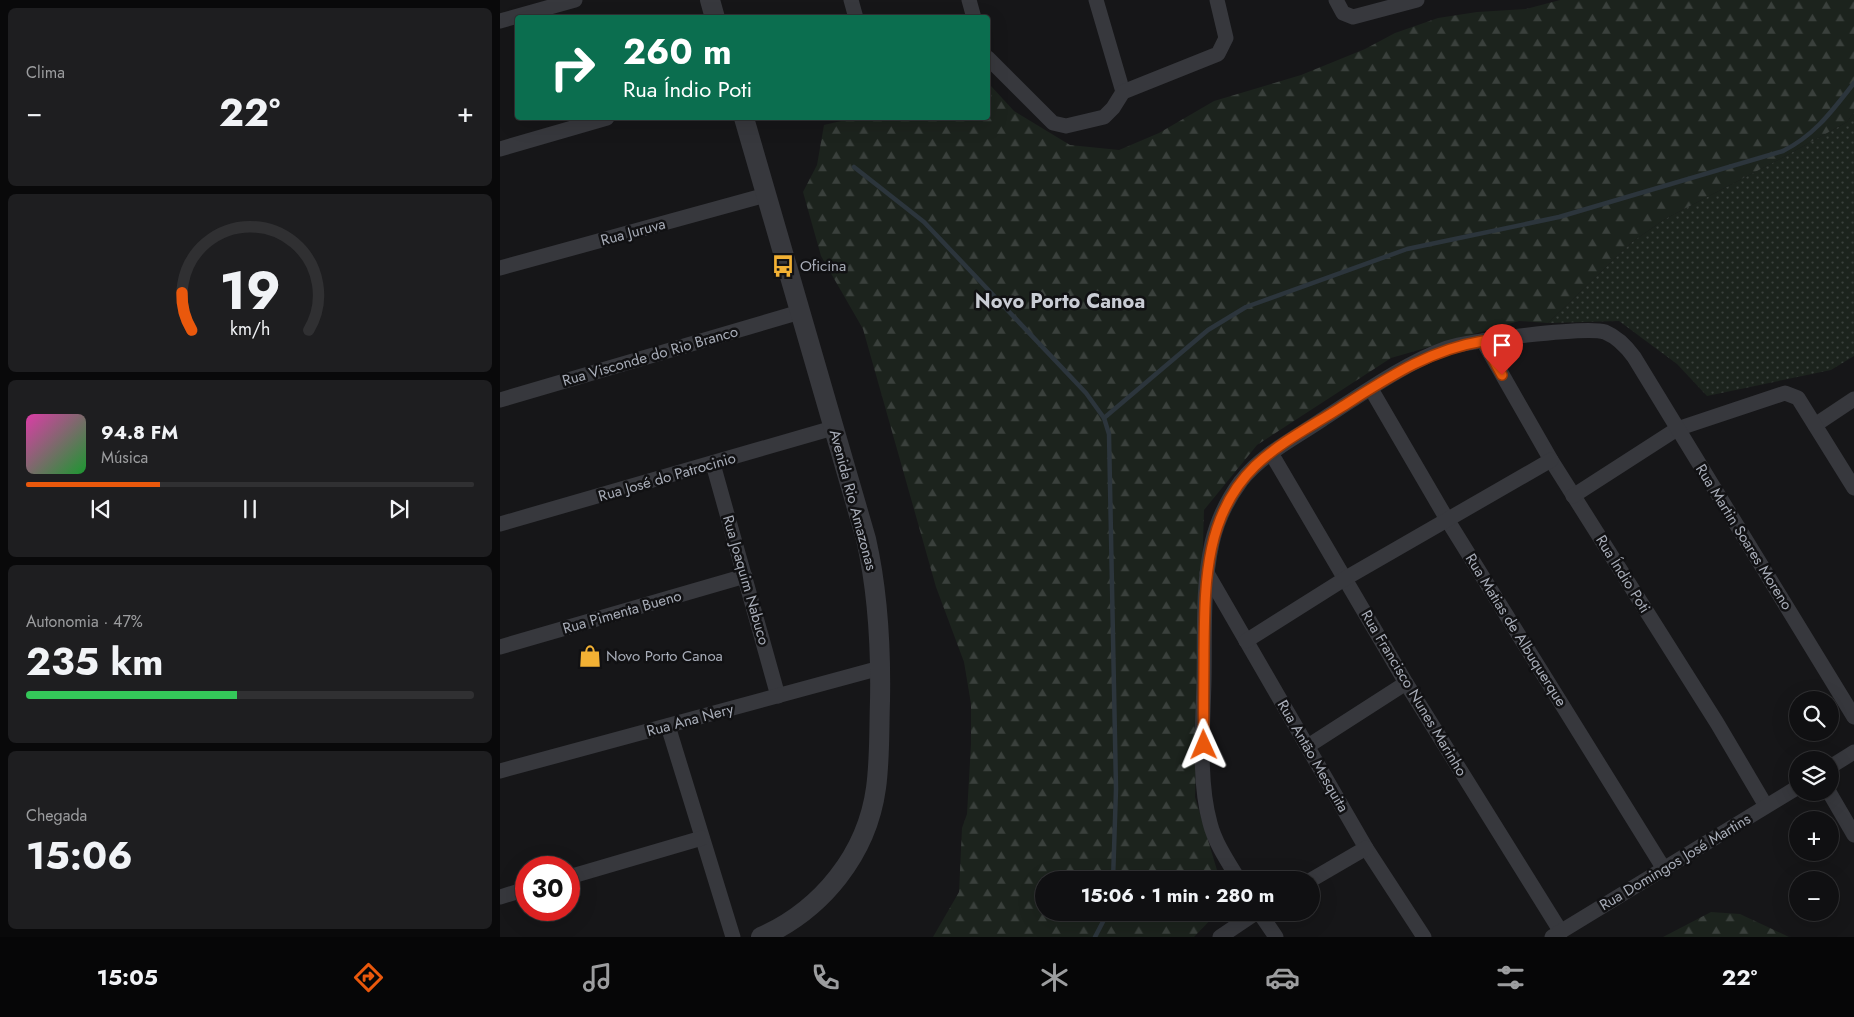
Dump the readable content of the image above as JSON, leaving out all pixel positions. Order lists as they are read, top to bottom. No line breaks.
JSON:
{"streets":{"street":["Rua Juruva","Rua Visconde do Rio Branco","Rua José do Patrocinio","Avenida Rio Amazonas","Rua Martin Soares Moreno","Rua Índio Poti","Rua Joaquim Nabuco","Rua Pimenta Bueno","Rua Matias de Albuquerque","Rua Francisco Nunes Marinho","Rua Ana Nery","Rua Antão Mesquita","Rua Domingos José Martins"]},"crossings":[["Rua Juruva","Avenida Rio Amazonas"],["Rua Visconde do Rio Branco","Avenida Rio Amazonas"],["Rua José do Patrocinio","Avenida Rio Amazonas"],["Rua José do Patrocinio","Rua Joaquim Nabuco"],["Avenida Rio Amazonas","Rua Ana Nery"],["Rua Martin Soares Moreno","Rua Índio Poti"],["Rua Martin Soares Moreno","Rua Matias de Albuquerque"],["Rua Martin Soares Moreno","Rua Francisco Nunes Marinho"],["Rua Martin Soares Moreno","Rua Antão Mesquita"],["Rua Índio Poti","Rua Domingos José Martins"],["Rua Joaquim Nabuco","Rua Pimenta Bueno"],["Rua Joaquim Nabuco","Rua Ana Nery"],["Rua Matias de Albuquerque","Rua Domingos José Martins"],["Rua Francisco Nunes Marinho","Rua Domingos José Martins"]],"districts":["Novo Porto Canoa"],"places":{"bus stop":["Oficina"],"shop":["Novo Porto Canoa"]},"page":{"tile":["Clima",["Autonomia · 47%","235 km"],["Chegada","15:06"]],"turn":["260 m","Rua Índio Poti"],"heat":["−","22°","+"],"song":["94.8 FM","Música"],"map_buttons":["+","−"],"limit":"30","trip":"15:06 · 1 min · 280 m","tabs":["15:05","22°"],"gauge":["19","km/h"]}}
